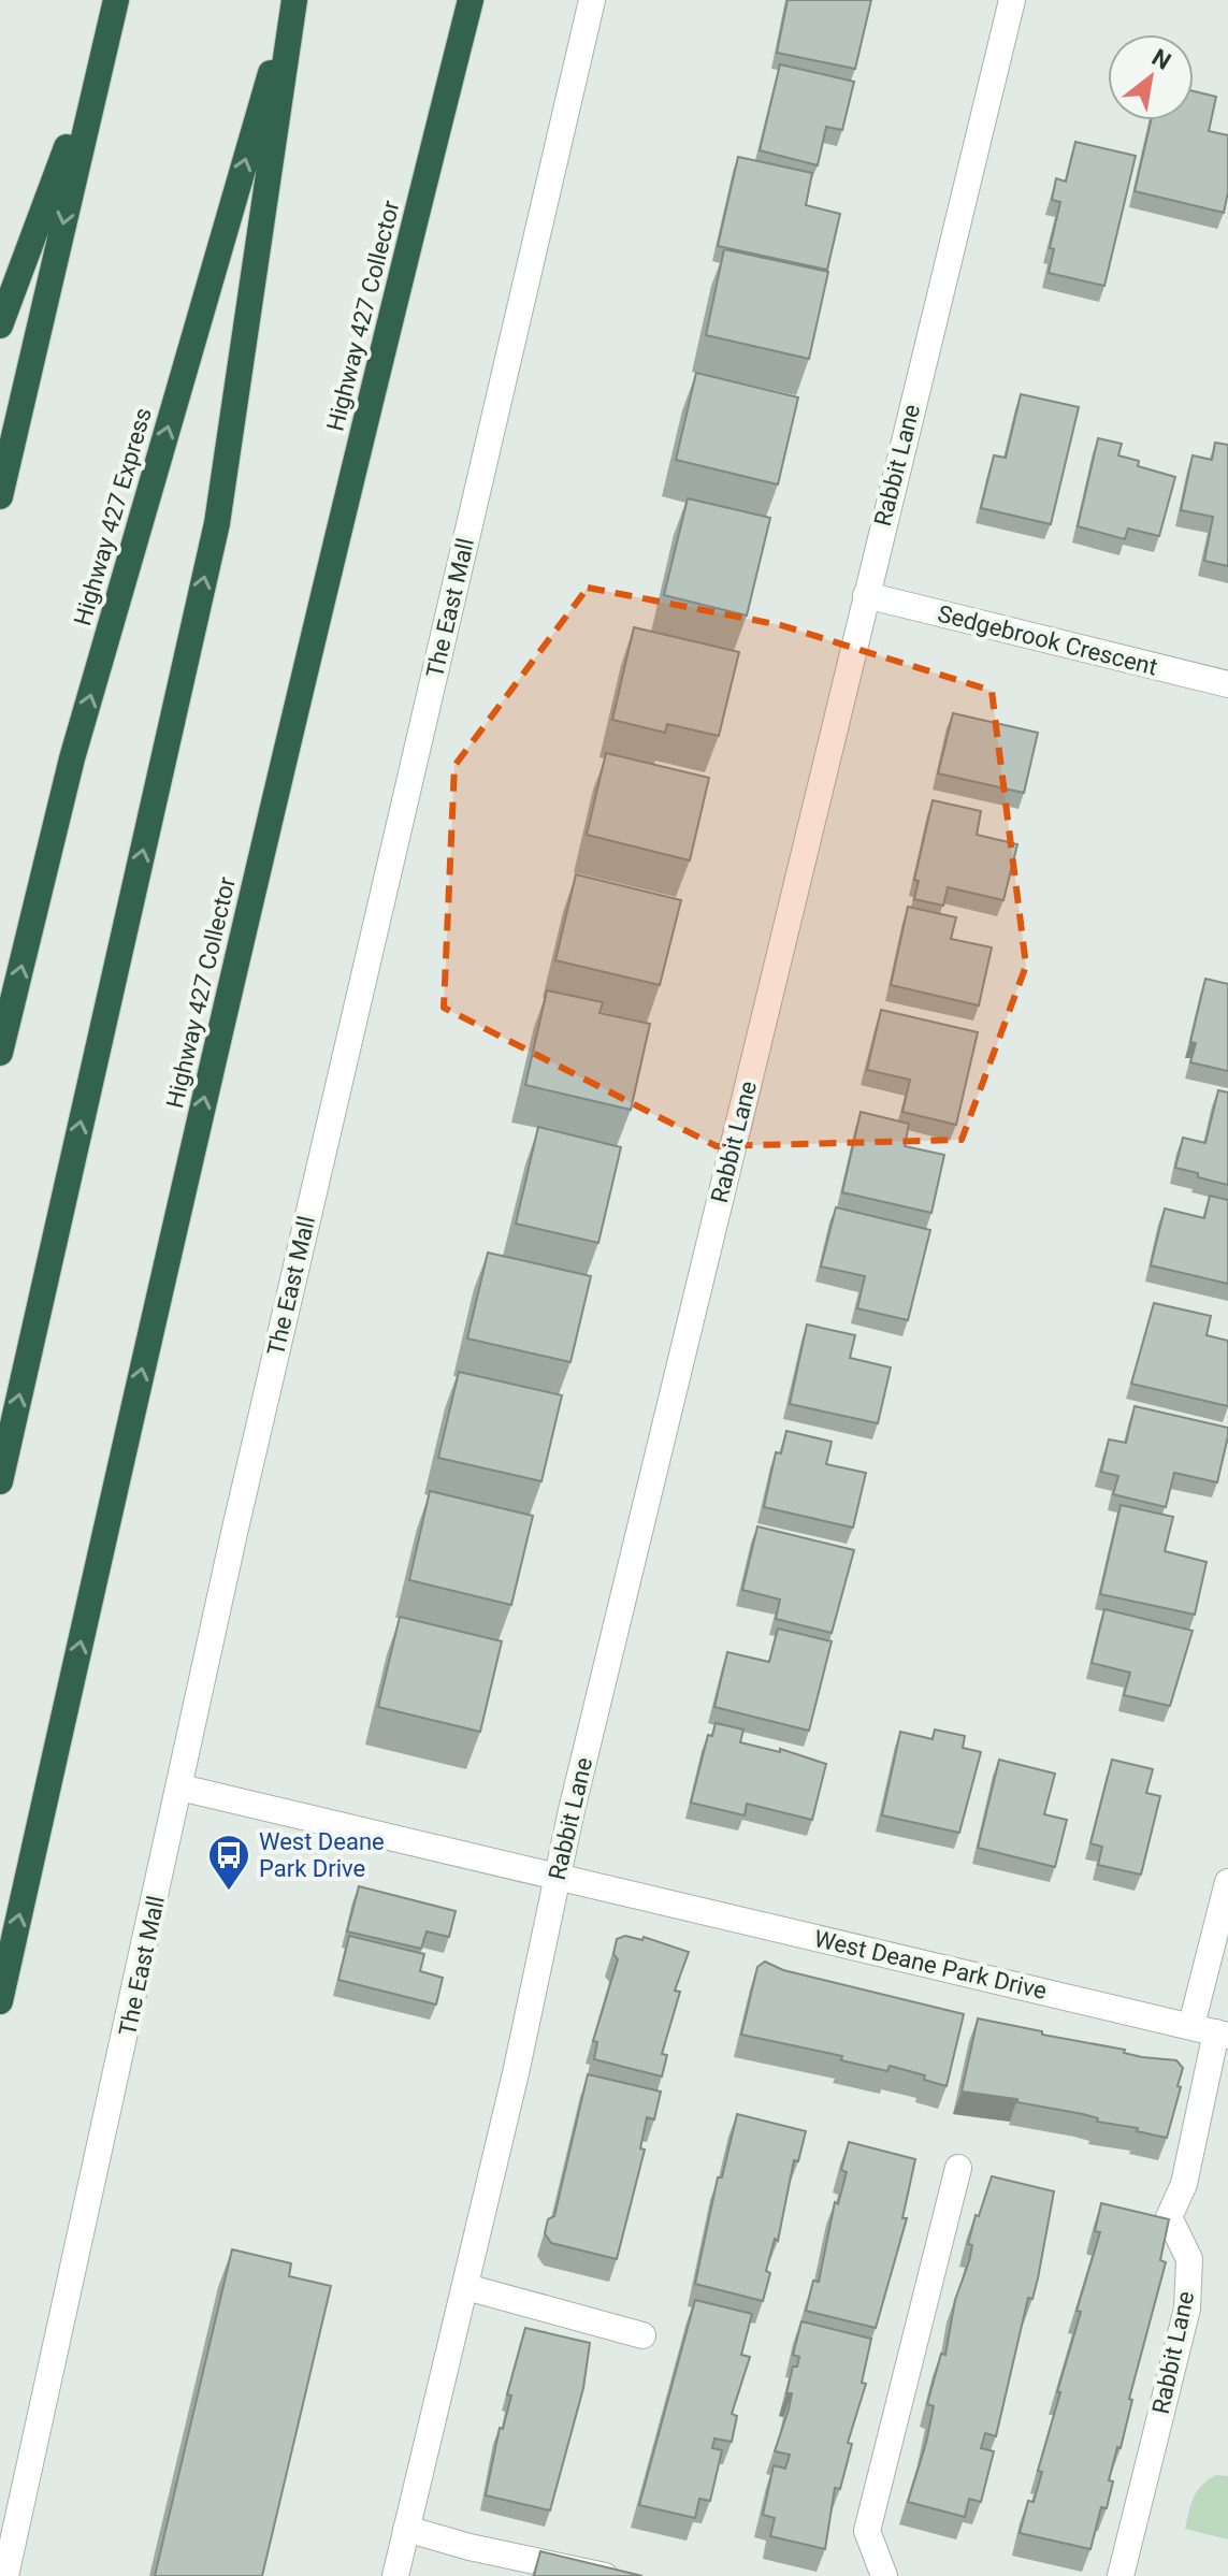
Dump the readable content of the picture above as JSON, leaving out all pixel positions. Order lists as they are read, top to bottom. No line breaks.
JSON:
{"streets":{"highway":["Highway 427 Collector","Highway 427 Express"],"street":["Rabbit Lane","The East Mall","Sedgebrook Crescent","West Deane Park Drive"]},"crossings":[["Rabbit Lane","Sedgebrook Crescent"],["Rabbit Lane","West Deane Park Drive"],["The East Mall","West Deane Park Drive"]],"places":{"bus stop":["West Deane Park Drive"]},"north":"top right"}
